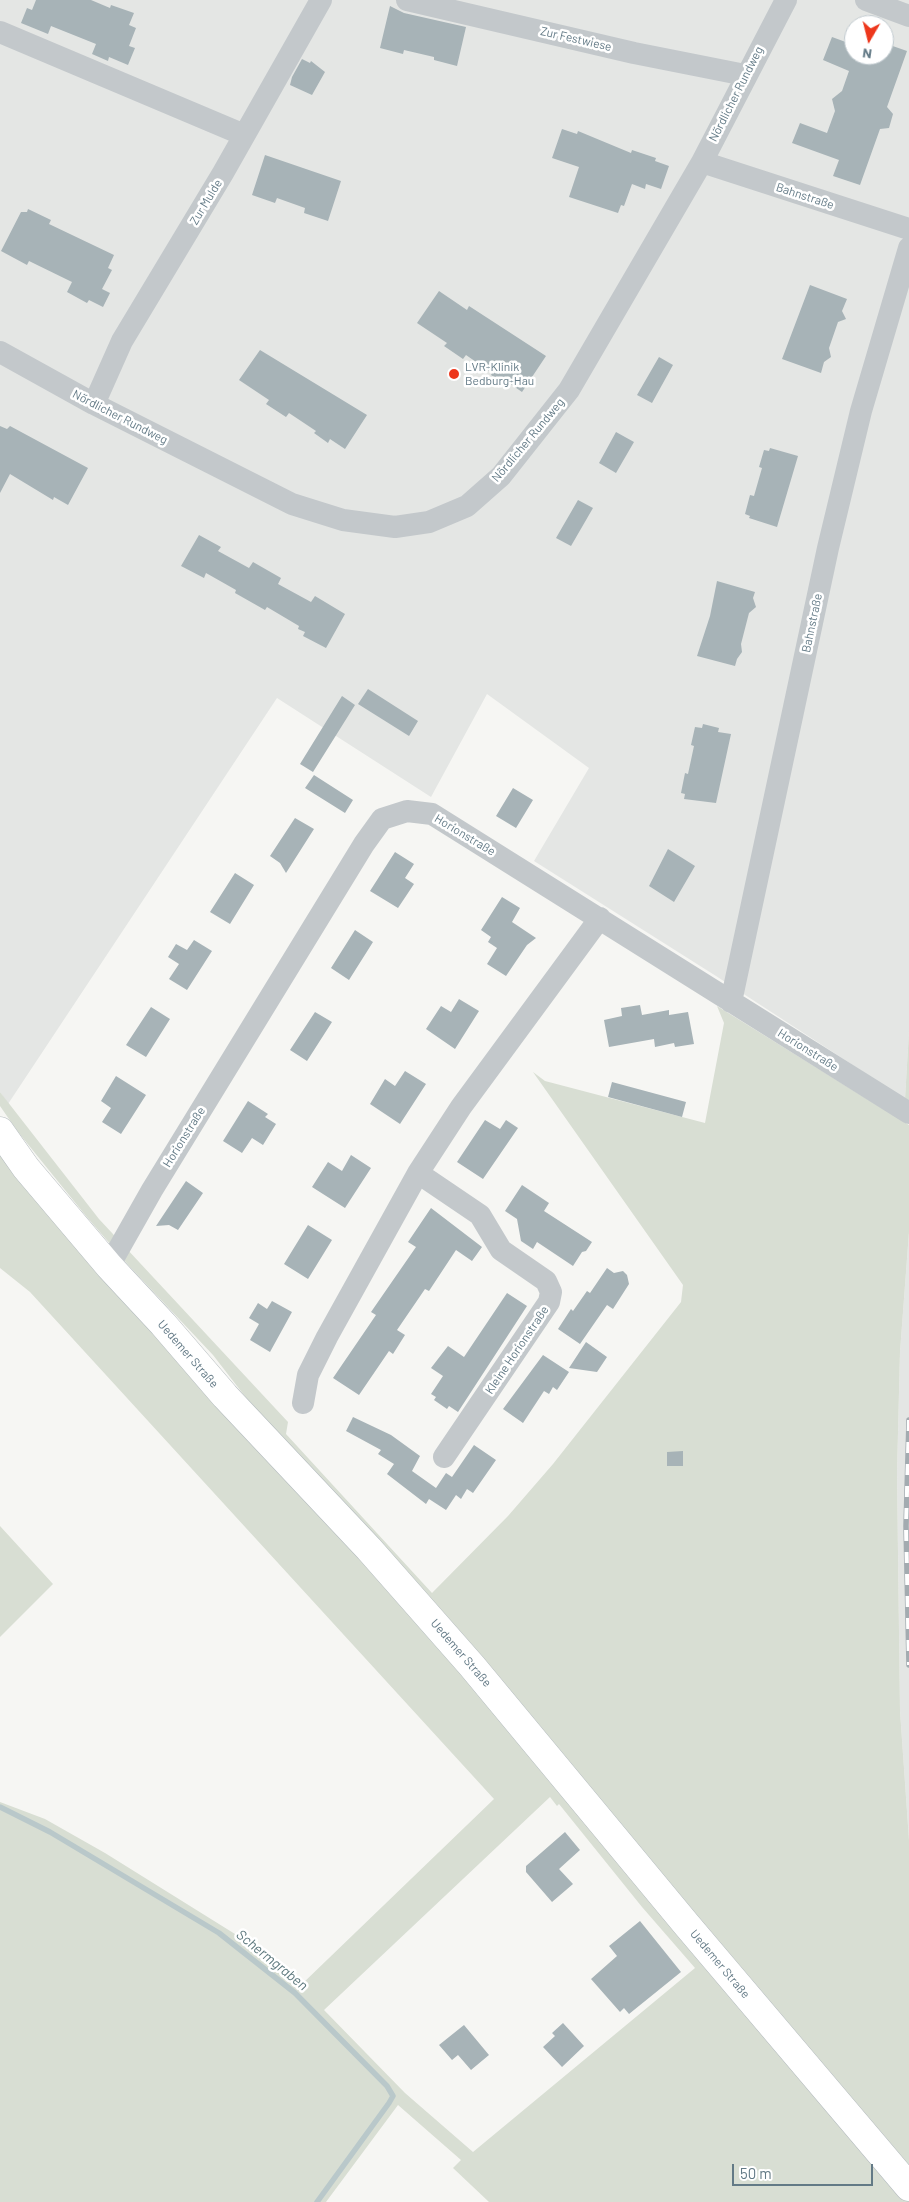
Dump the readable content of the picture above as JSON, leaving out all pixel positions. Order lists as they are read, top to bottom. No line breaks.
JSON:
{"streets":{"main road":["Uedemer Straße"],"street":["Zur Festwiese","Nördlicher Rundweg","Bahnstraße","Zur Mulde","Horionstraße","Kleine Horionstraße"]},"crossings":[["Zur Festwiese","Nördlicher Rundweg"],["Nördlicher Rundweg","Bahnstraße"],["Nördlicher Rundweg","Zur Mulde"],["Bahnstraße","Horionstraße"],["Horionstraße","Uedemer Straße"]],"water":["Schermgraben"],"places":["LVR-Klinik Bedburg-Hau"],"scale_bar":"50 m","north":"bottom"}
